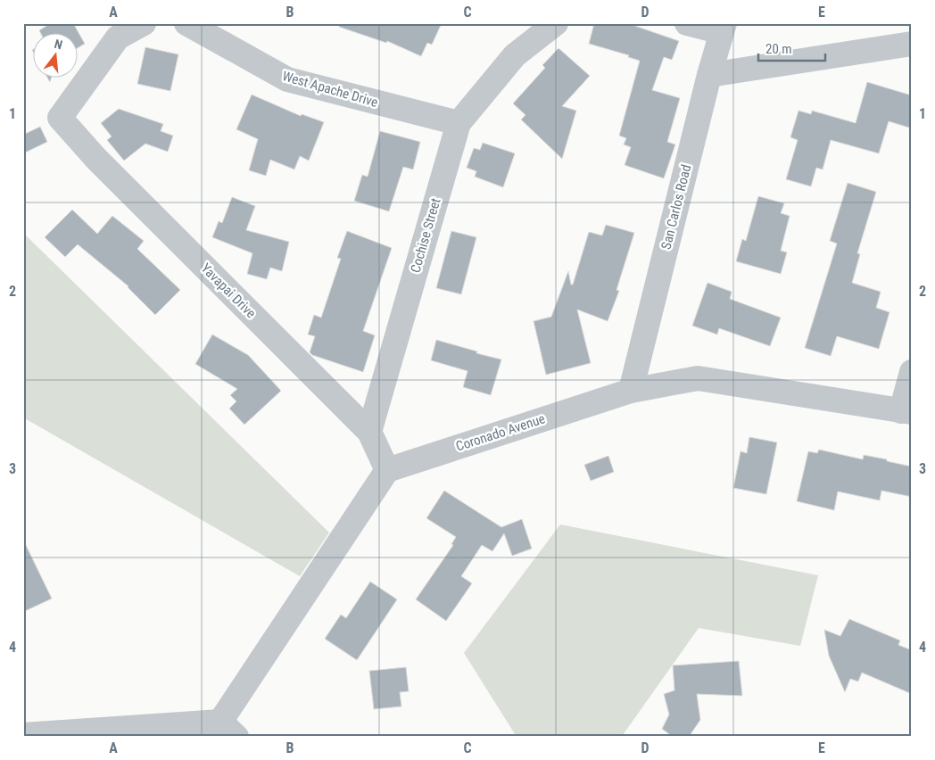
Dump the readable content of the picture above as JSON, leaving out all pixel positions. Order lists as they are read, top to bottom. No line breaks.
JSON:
{"streets":{"street":["West Apache Drive","San Carlos Road","Cochise Street","Yavapai Drive","Coronado Avenue"]},"crossings":[["West Apache Drive","Cochise Street"],["San Carlos Road","Coronado Avenue"],["Cochise Street","Yavapai Drive"],["Yavapai Drive","Coronado Avenue"]],"scale_bar":"20 m","north":"top","grid":{"columns":["A","B","C","D","E"],"rows":["1","2","3","4"]}}
